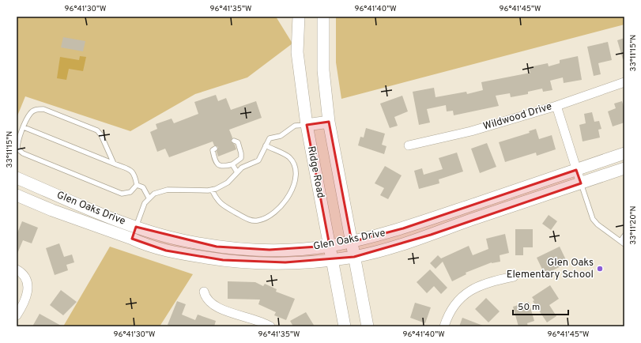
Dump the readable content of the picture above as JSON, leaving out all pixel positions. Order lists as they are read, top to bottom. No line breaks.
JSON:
{"streets":{"street":["Wildwood Drive","Ridge Road","Glen Oaks Drive"]},"crossings":[["Ridge Road","Glen Oaks Drive"]],"places":["Glen Oaks Elementary School"],"scale_bar":"50 m","coordinates":["96°41'30\"W","96°41'35\"W","96°41'40\"W","96°41'45\"W","33°11'15\"N","33°11'20\"N"]}
